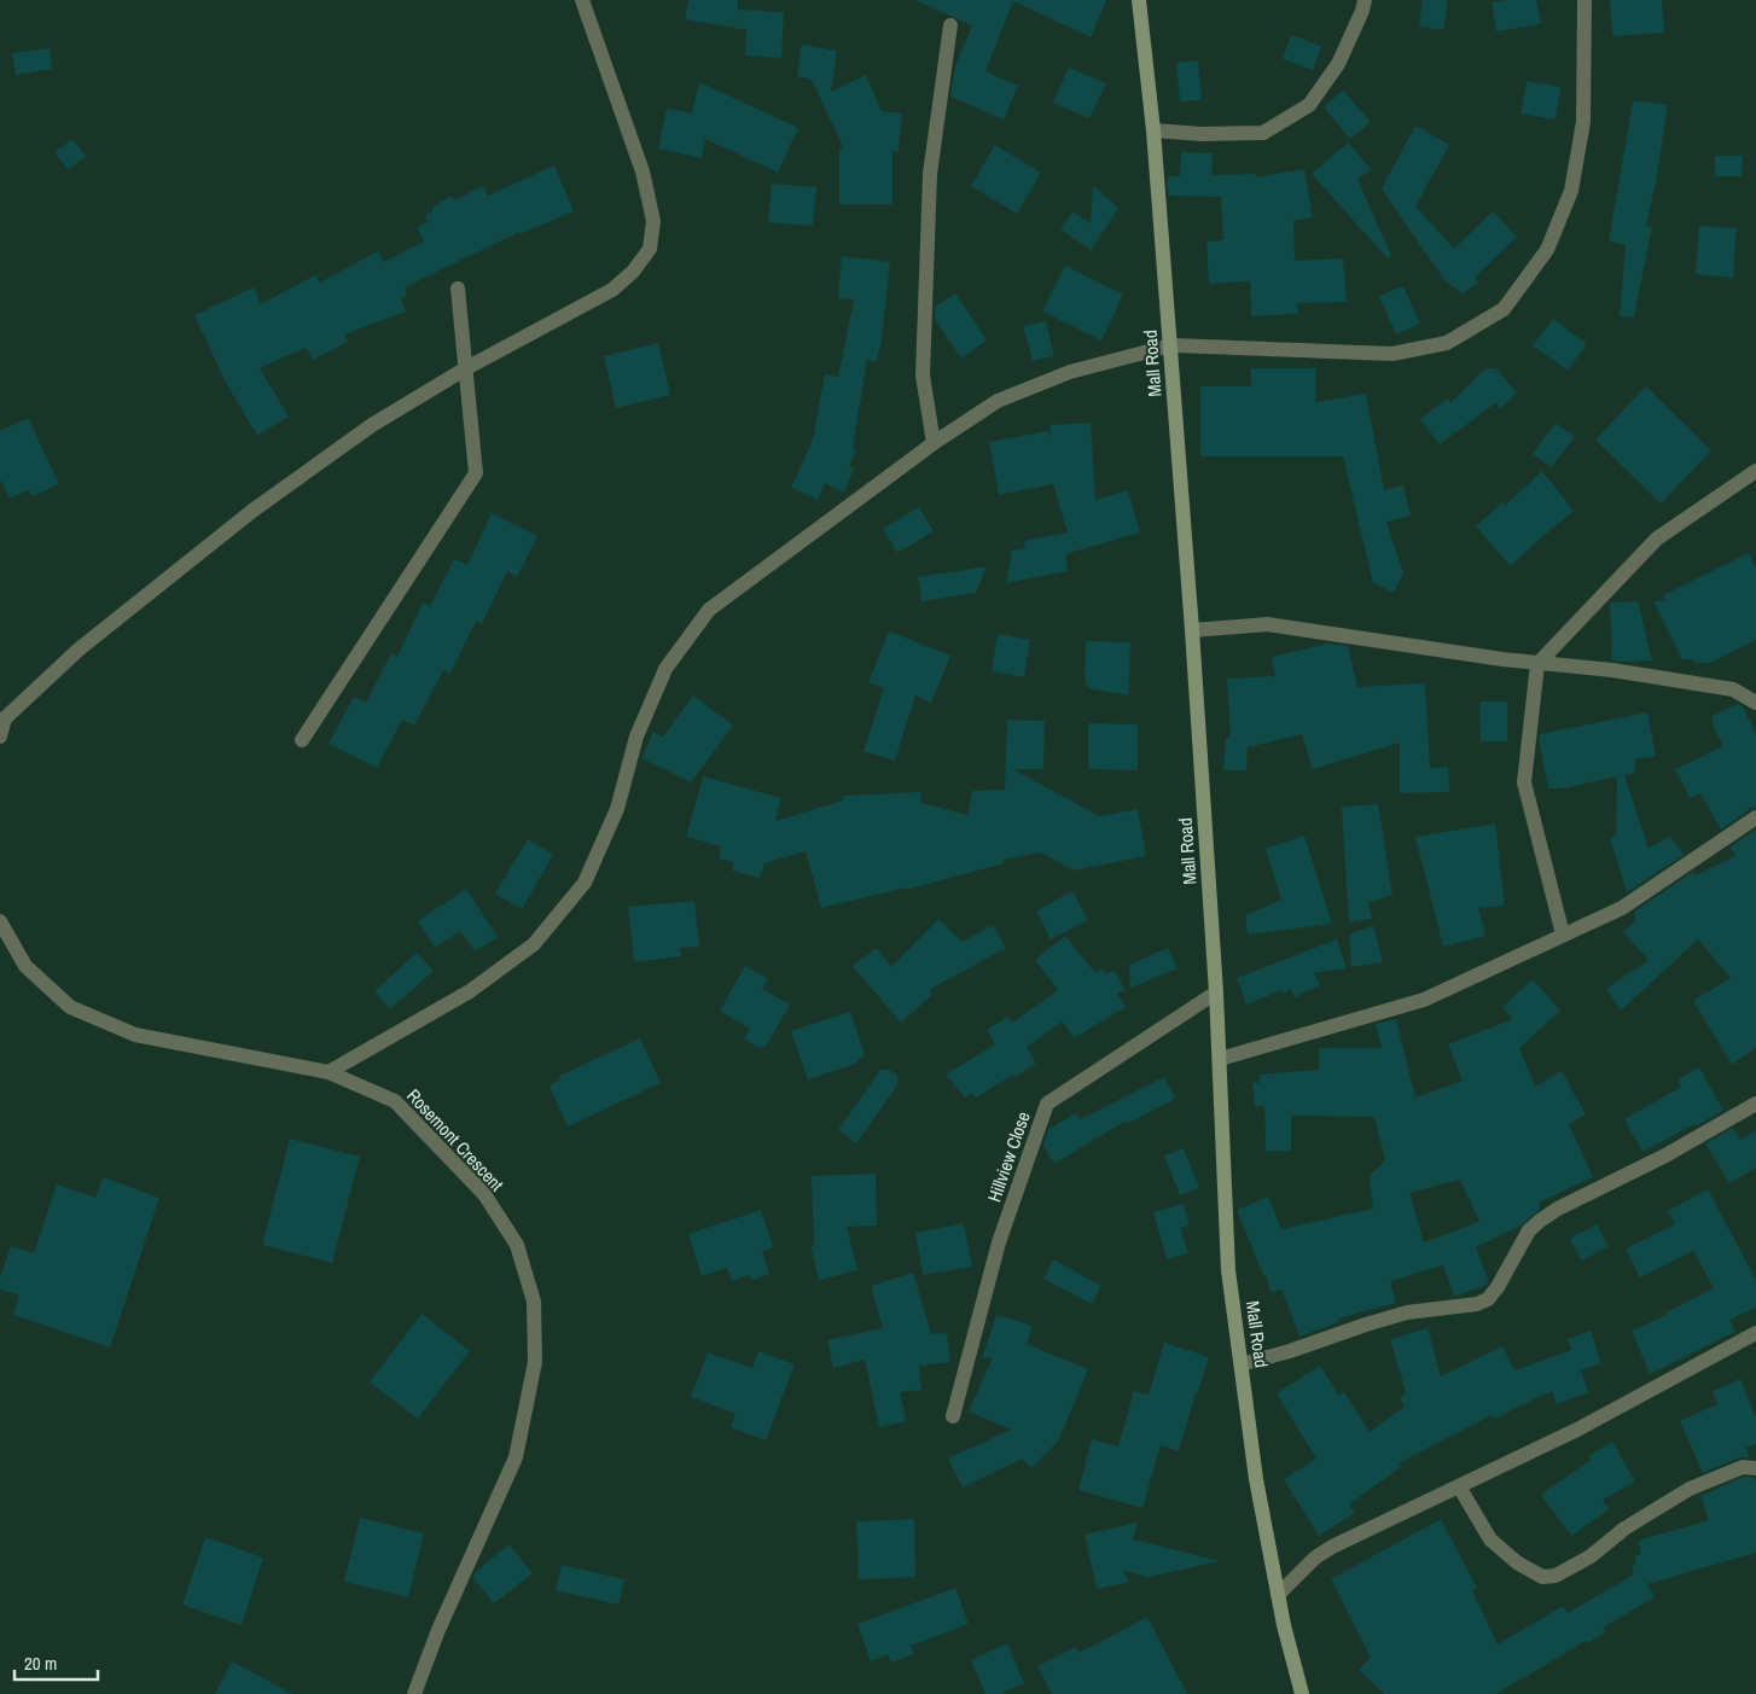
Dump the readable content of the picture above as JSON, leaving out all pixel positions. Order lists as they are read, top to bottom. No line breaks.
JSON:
{"streets":{"street":["Mall Road","Rosemont Crescent","Hillview Close"]},"crossings":[["Mall Road","Hillview Close"]],"scale_bar":"20 m"}
